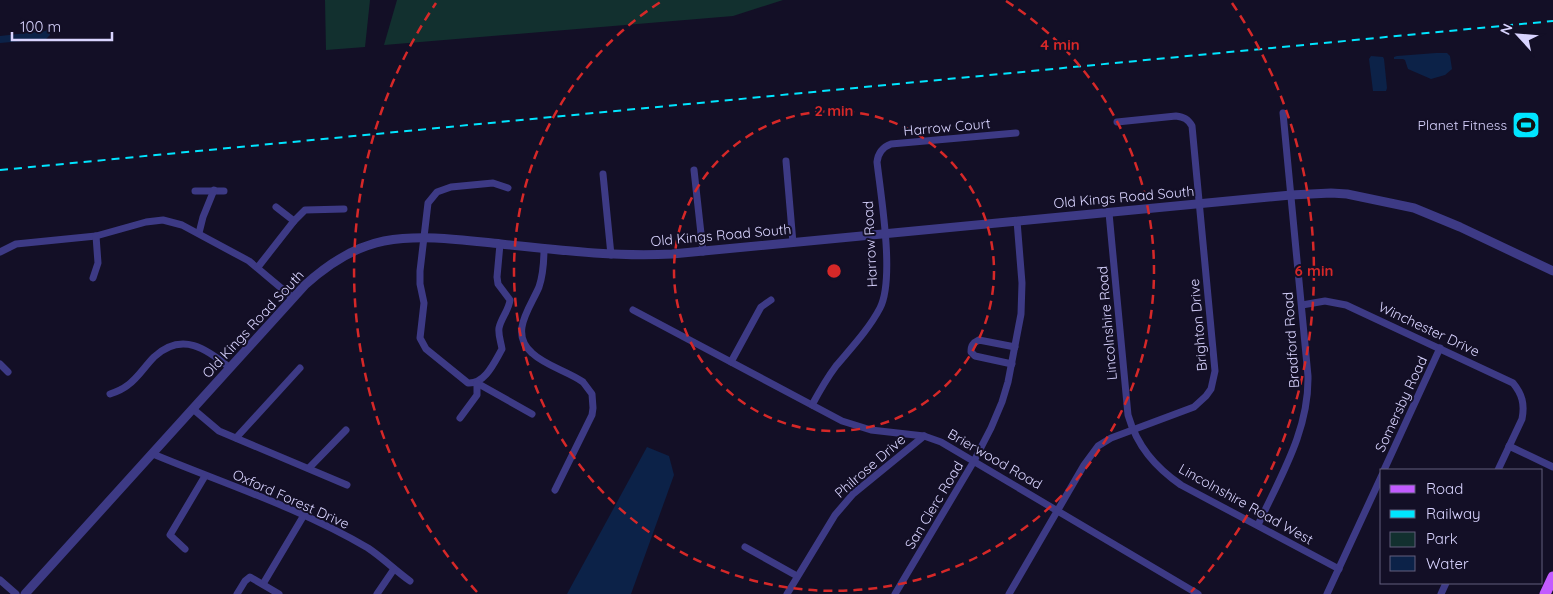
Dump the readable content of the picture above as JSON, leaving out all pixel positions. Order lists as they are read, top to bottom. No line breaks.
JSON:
{"streets":{"street":["Harrow Court","Old Kings Road South","Harrow Road","Lincolnshire Road","Brighton Drive","Winchester Drive","Bradford Road","Somersby Road","Brierwood Road","Philrose Drive","Oxford Forest Drive","Lincolnshire Road West","San Clerc Road"]},"crossings":[["Harrow Court","Harrow Road"],["Old Kings Road South","Harrow Road"],["Old Kings Road South","Lincolnshire Road"],["Old Kings Road South","Brighton Drive"],["Old Kings Road South","Bradford Road"],["Old Kings Road South","Oxford Forest Drive"],["Old Kings Road South","San Clerc Road"],["Harrow Road","Brierwood Road"],["Lincolnshire Road","Brighton Drive"],["Lincolnshire Road","Lincolnshire Road West"],["Brighton Drive","Brierwood Road"],["Brighton Drive","Lincolnshire Road West"],["Winchester Drive","Bradford Road"],["Winchester Drive","Somersby Road"],["Bradford Road","Lincolnshire Road West"],["Brierwood Road","Philrose Drive"],["Brierwood Road","San Clerc Road"]],"places":{"sports":["Planet Fitness"]},"legend":["Road","Railway","Park","Water"],"scale_bar":"100 m","north":"top left","rings":["4 min","2 min","6 min"]}
